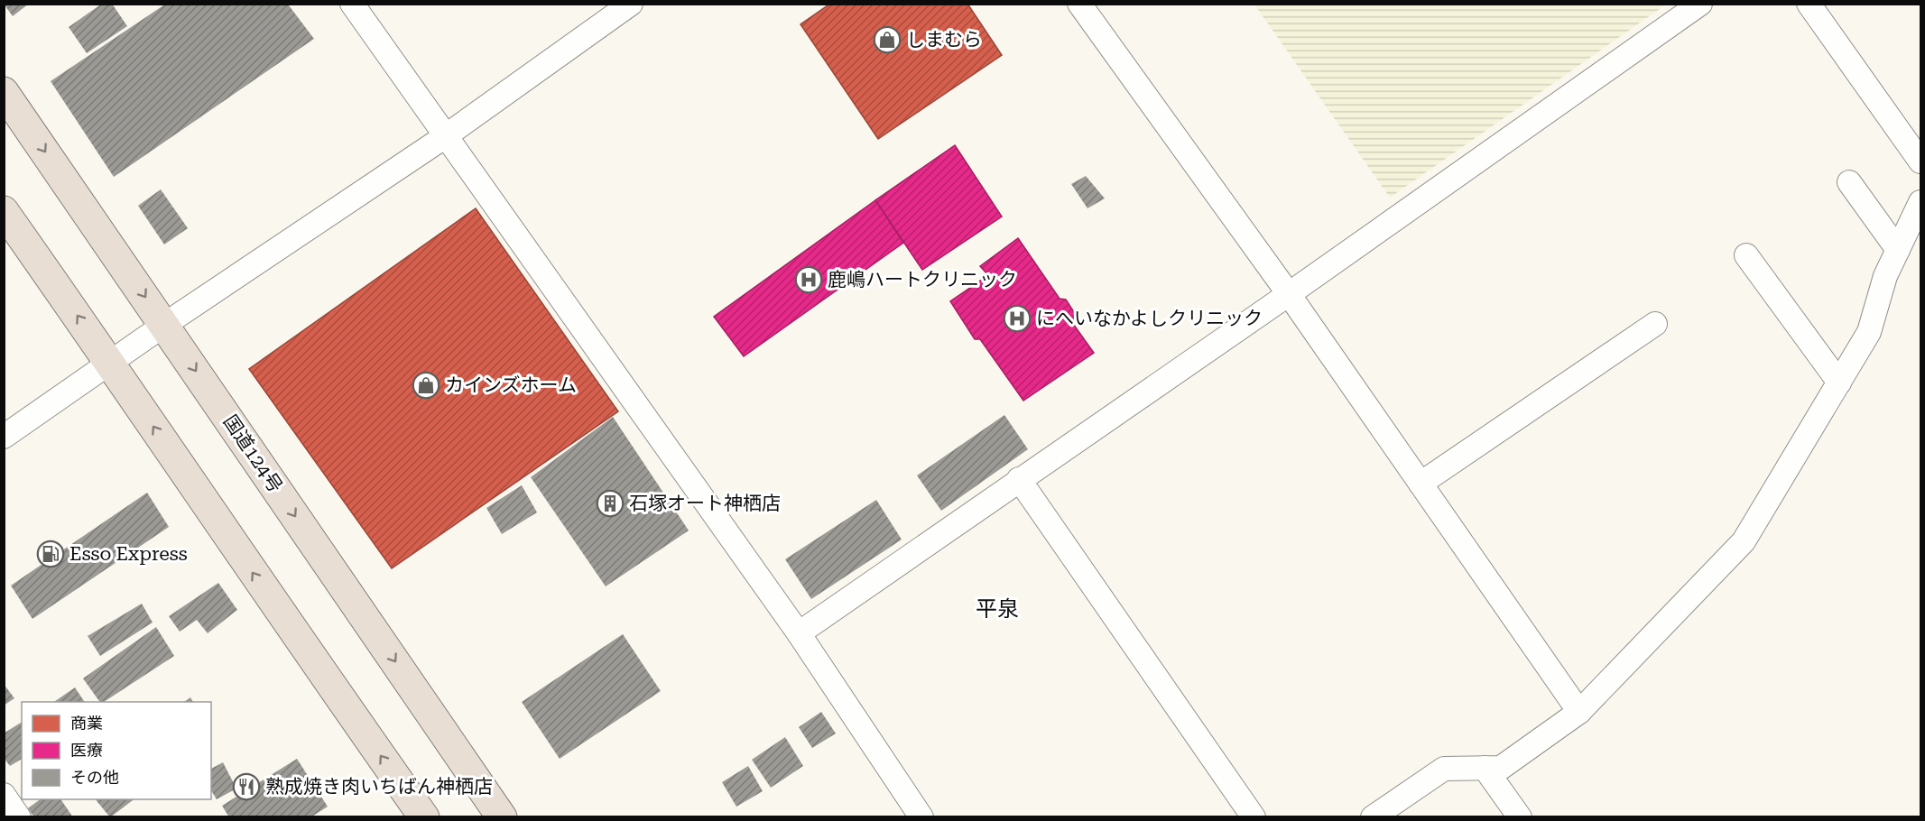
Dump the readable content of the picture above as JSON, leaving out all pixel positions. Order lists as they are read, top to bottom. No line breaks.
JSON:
{"streets":{"highway":["国道124号"]},"districts":["平泉"],"places":{"shop":["しまむら","カインズホーム"],"hospital":["鹿嶋ハートクリニック","にへいなかよしクリニック"],"building":["石塚オート神栖店"],"fuel station":["Esso Express"],"restaurant":["熟成焼き肉いちばん神栖店"]},"legend":["商業","医療","その他"]}
